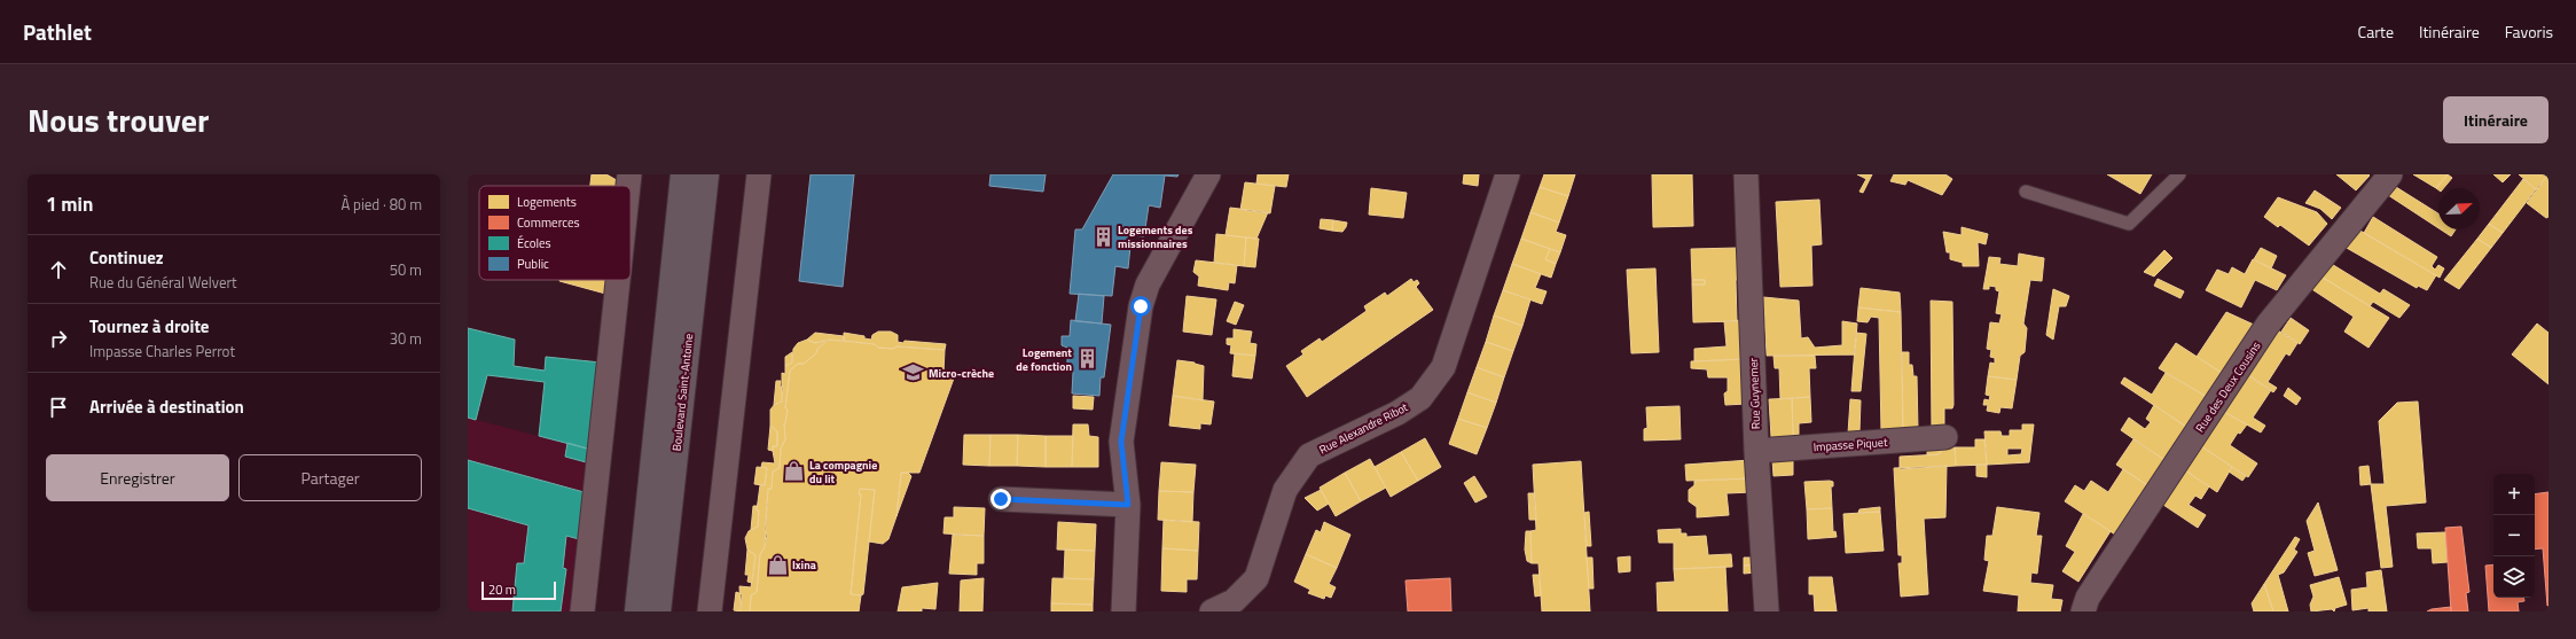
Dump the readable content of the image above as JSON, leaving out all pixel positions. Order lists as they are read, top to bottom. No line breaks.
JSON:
{"streets":{"main road":["Boulevard Saint-Antoine"],"street":["Rue des Deux Cousins","Rue Guynemer","Rue Alexandre Ribot","Impasse Piquet"]},"crossings":[["Rue Guynemer","Impasse Piquet"]],"places":{"building":["Logements des missionnaires","Logement de fonction"],"school or university":["Micro-crèche"],"shop":["La compagnie du lit","Ixina"]},"legend":["Logements","Commerces","Écoles","Public"],"scale_bar":"20 m","north":"top right","page":{"header":"Pathlet","nav":["Carte","Itinéraire","Favoris"],"title":"Nous trouver","buttons":["Itinéraire",["Enregistrer","Partager"]],"heading":["1 min","À pied · 80 m"],"list":[["Continuez","Rue du Général Welvert","50 m"],["Tournez à droite","Impasse Charles Perrot","30 m"],"Arrivée à destination"],"map_buttons":["+","−"],"scale":"20 m"}}
